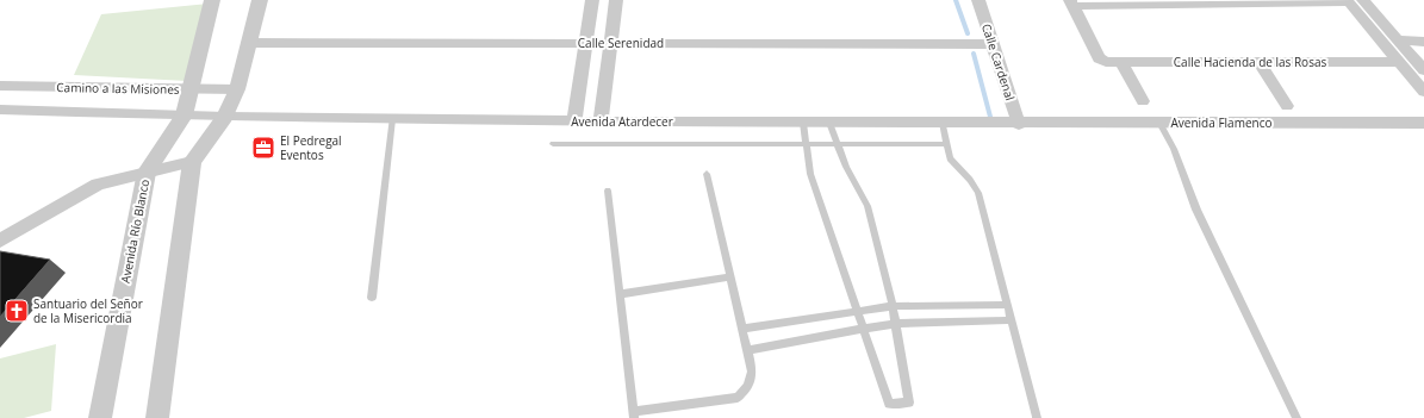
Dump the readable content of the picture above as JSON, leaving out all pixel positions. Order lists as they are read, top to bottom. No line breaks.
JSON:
{"streets":{"street":["Calle Serenidad","Calle Cardenal","Calle Hacienda de las Rosas","Camino a las Misiones","Avenida Atardecer","Avenida Flamenco","Avenida Río Blanco"]},"crossings":[["Calle Serenidad","Calle Cardenal"],["Calle Cardenal","Avenida Atardecer"],["Calle Cardenal","Avenida Flamenco"],["Camino a las Misiones","Avenida Atardecer"],["Camino a las Misiones","Avenida Río Blanco"],["Avenida Atardecer","Avenida Flamenco"]],"places":{"office":["El Pedregal Eventos"],"church":["Santuario del Señor de la Misericordia"]}}
